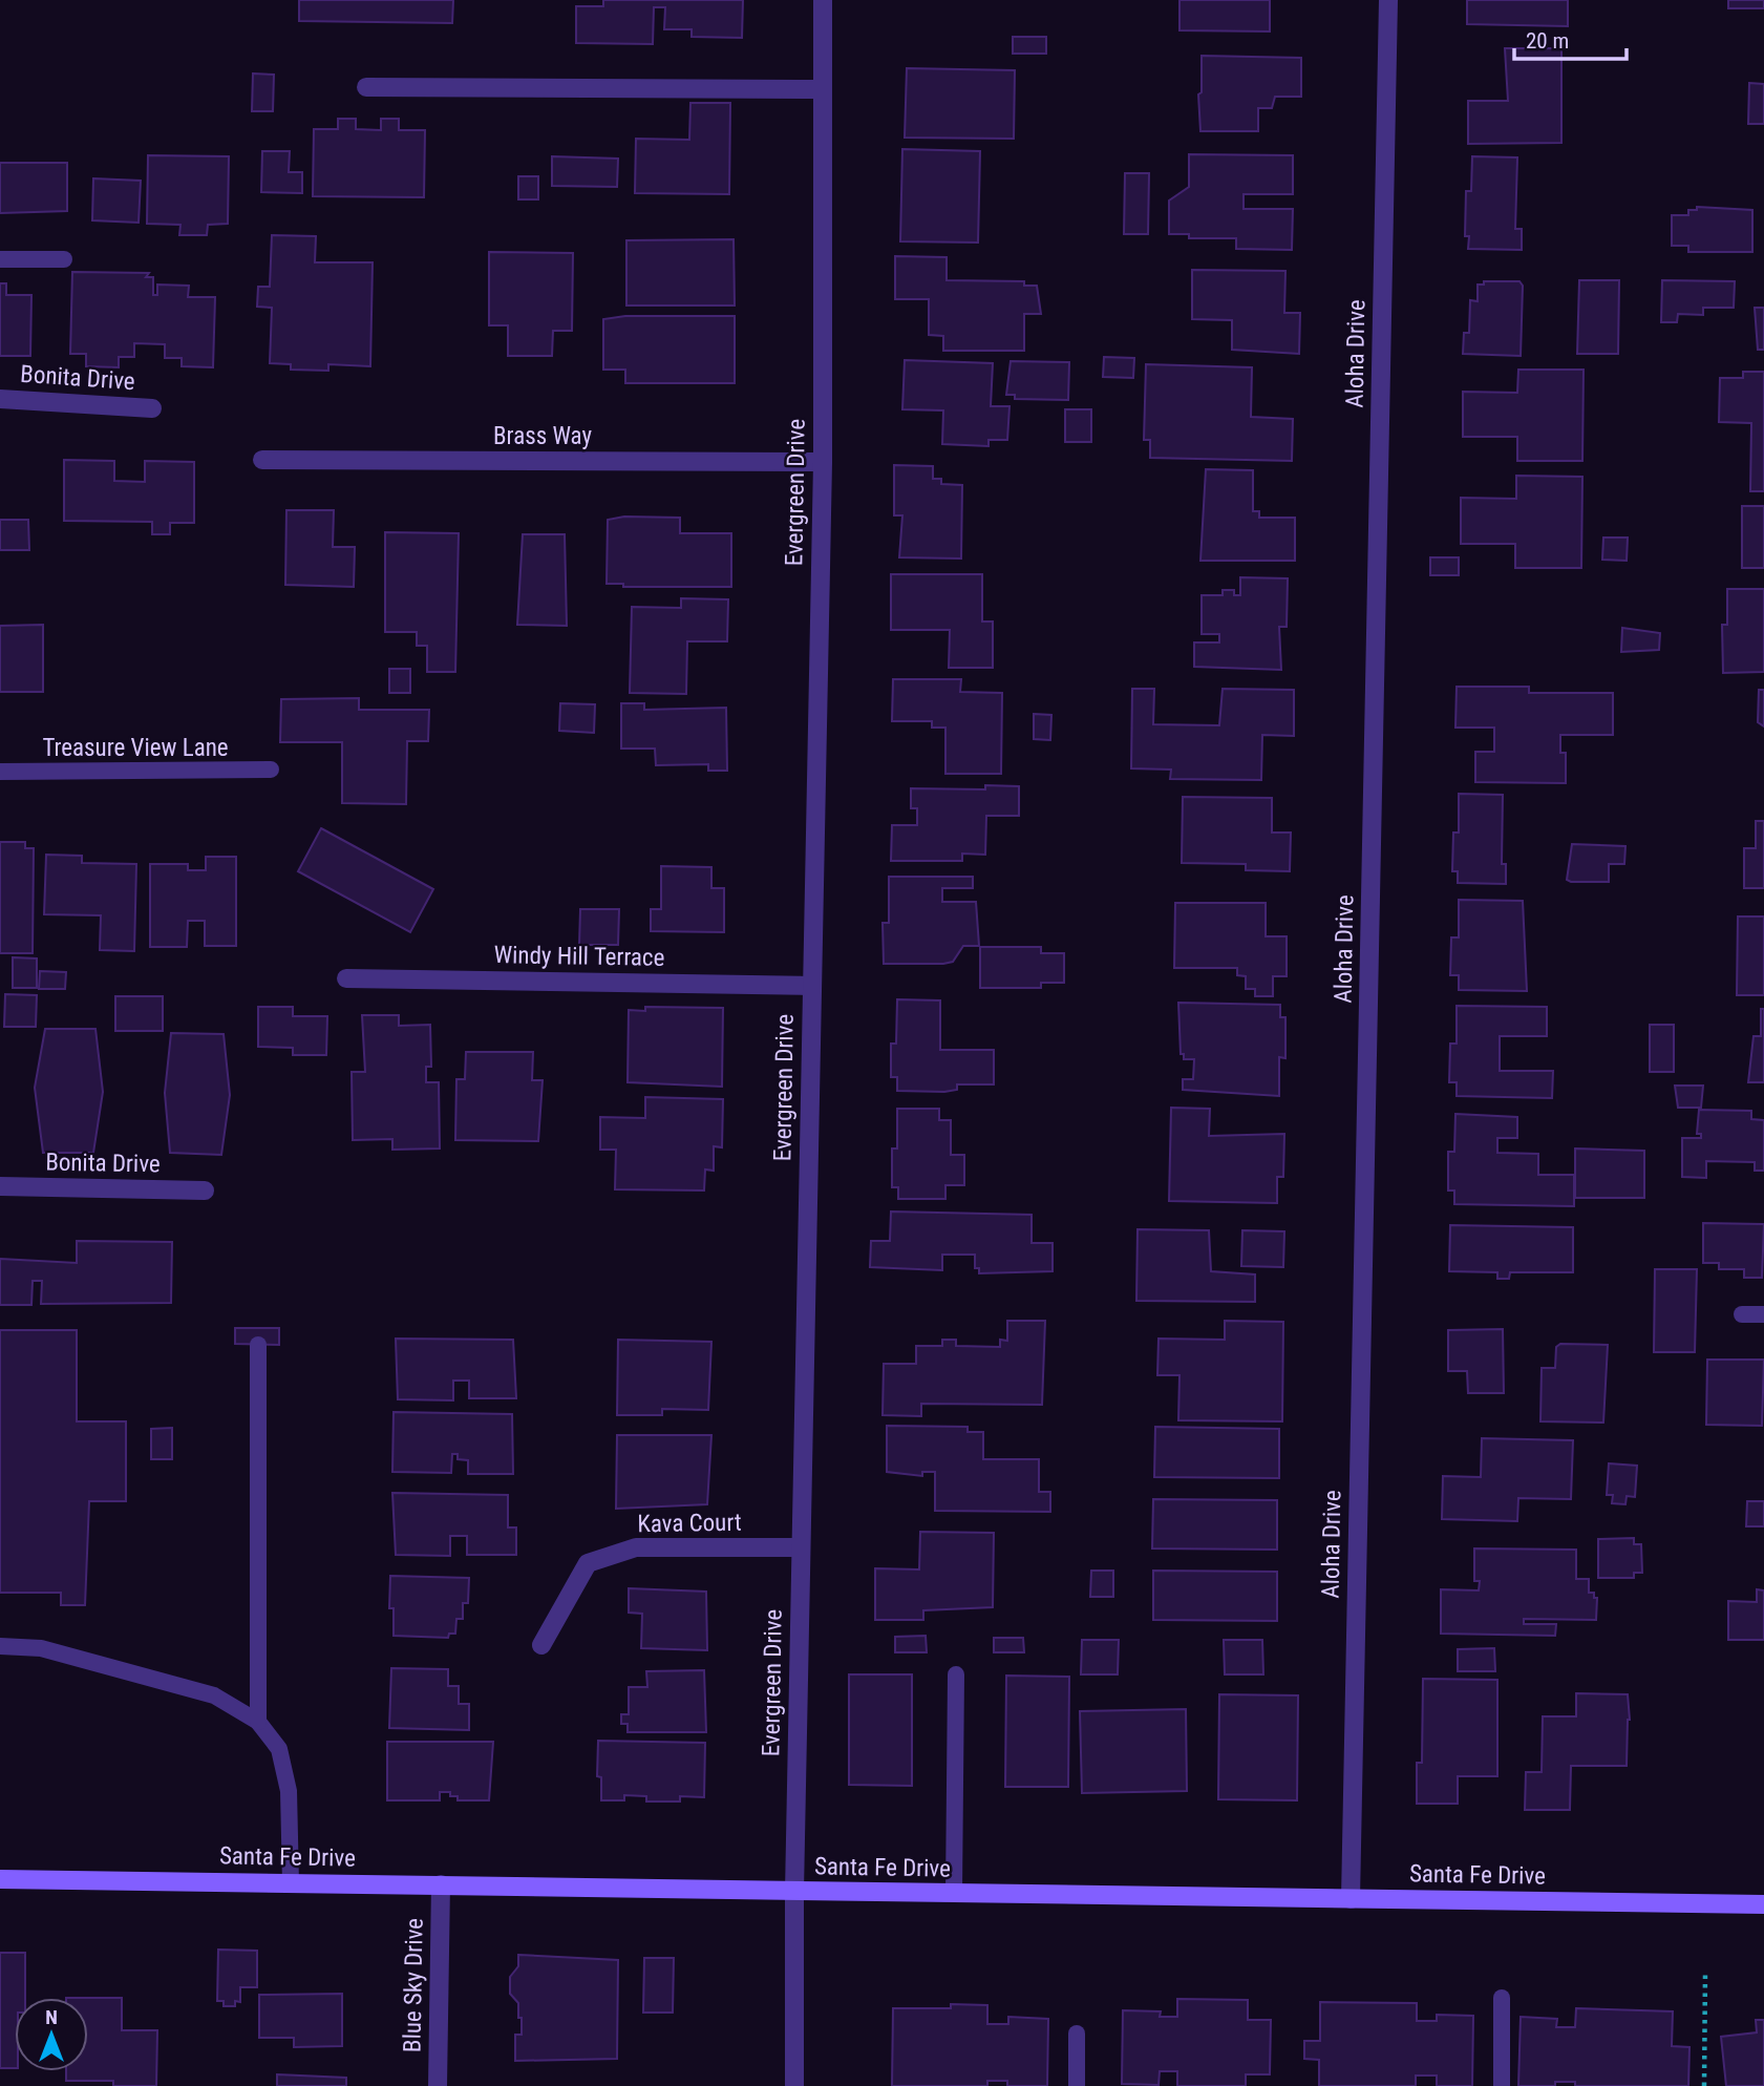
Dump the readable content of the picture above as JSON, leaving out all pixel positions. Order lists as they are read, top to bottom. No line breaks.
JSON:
{"streets":{"main road":["Santa Fe Drive"],"street":["Aloha Drive","Bonita Drive","Brass Way","Evergreen Drive","Windy Hill Terrace","Kava Court","Blue Sky Drive"],"lane":["Treasure View Lane"]},"crossings":[["Aloha Drive","Santa Fe Drive"],["Brass Way","Evergreen Drive"],["Evergreen Drive","Windy Hill Terrace"],["Evergreen Drive","Kava Court"],["Evergreen Drive","Santa Fe Drive"],["Santa Fe Drive","Blue Sky Drive"]],"scale_bar":"20 m","north":"top"}
